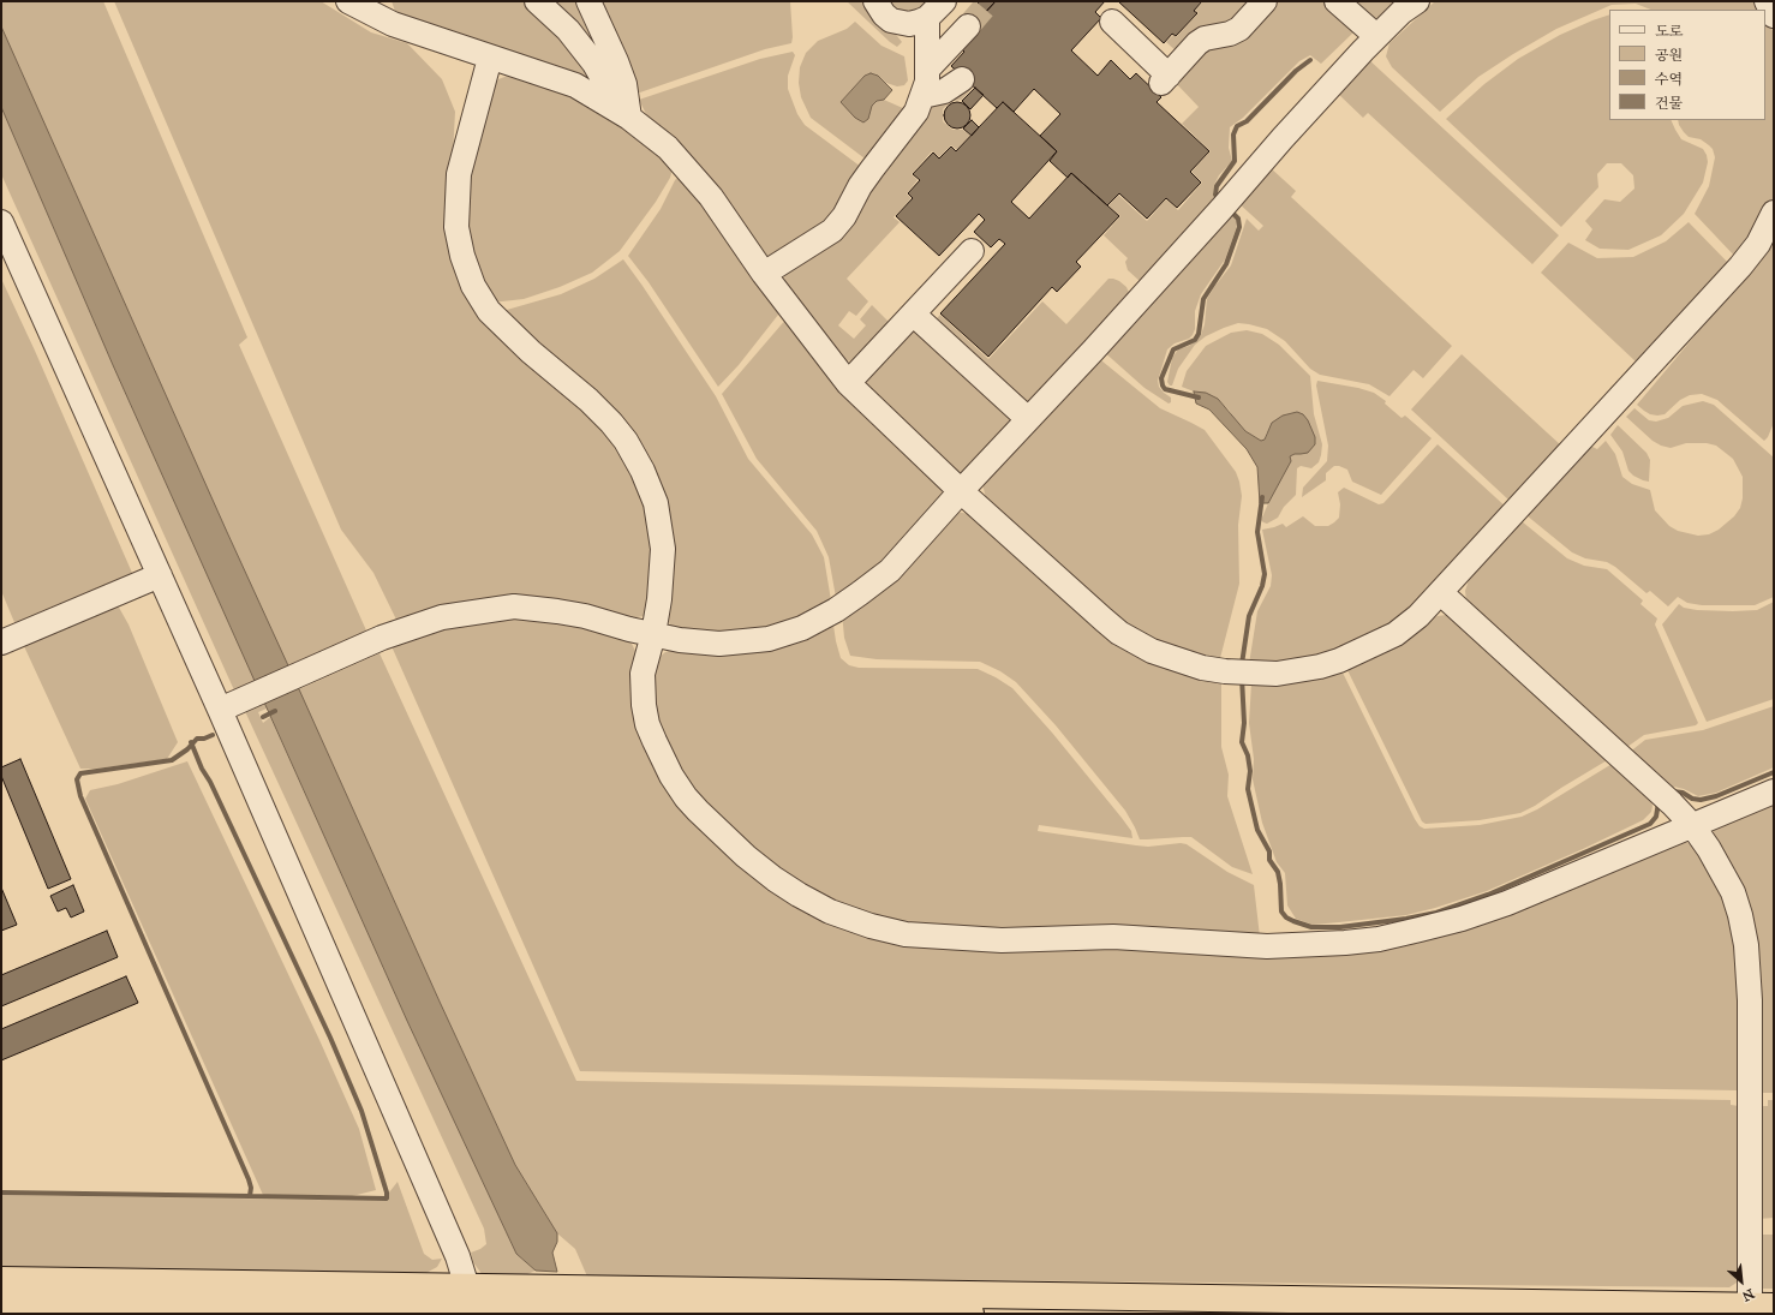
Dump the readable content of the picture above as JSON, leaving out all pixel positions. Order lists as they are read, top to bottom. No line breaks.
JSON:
{"legend":["도로","공원","수역","건물"],"north":"bottom right"}
